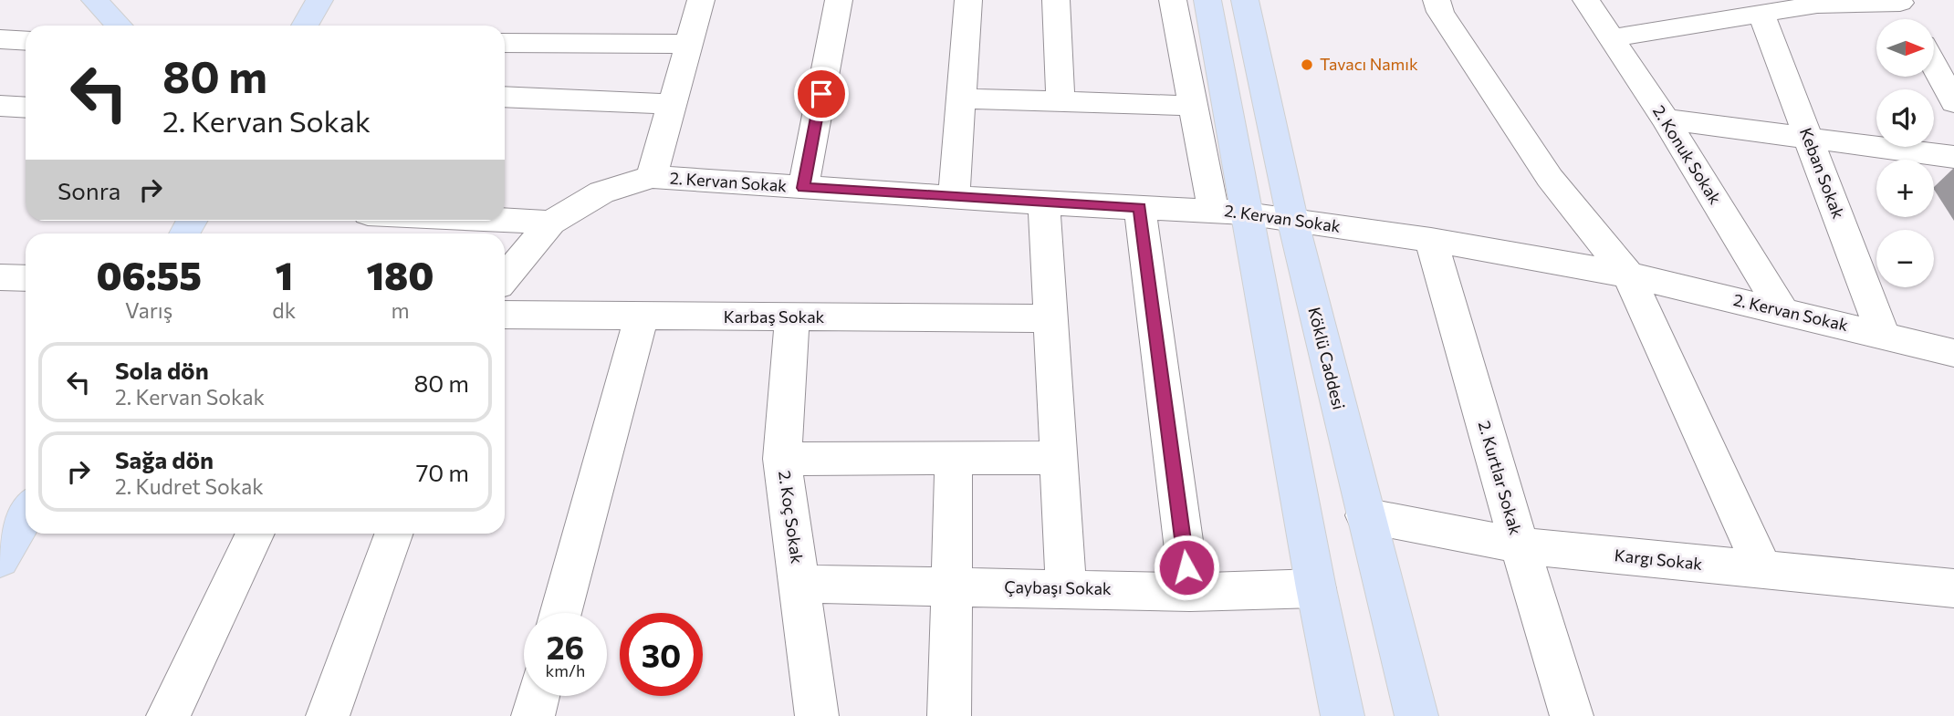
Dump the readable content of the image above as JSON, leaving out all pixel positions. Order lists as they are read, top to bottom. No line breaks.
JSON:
{"streets":{"main road":["Köklü Caddesi"],"street":["2. Konuk Sokak","Keban Sokak","2. Kervan Sokak","Karbaş Sokak","2. Kurtlar Sokak","2. Koç Sokak","Kargı Sokak","Çaybaşı Sokak"]},"crossings":[["2. Konuk Sokak","2. Kervan Sokak"],["Keban Sokak","2. Kervan Sokak"],["2. Kervan Sokak","Köklü Caddesi"],["2. Kervan Sokak","2. Kurtlar Sokak"],["Karbaş Sokak","2. Koç Sokak"],["Köklü Caddesi","Kargı Sokak"],["2. Kurtlar Sokak","Kargı Sokak"],["2. Koç Sokak","Çaybaşı Sokak"]],"places":["Tavacı Namık"],"north":"right","page":{"map_buttons":["+","−"],"turn":["80 m","2. Kervan Sokak"],"then":"Sonra","eta":["06:55","Varış","1","dk","180","m"],"list":[{"name":"Sola dön","note":"2. Kervan Sokak","value":"80 m"},{"name":"Sağa dön","note":"2. Kudret Sokak","value":"70 m"}],"speed":"26 km/h","limit":"30"}}
